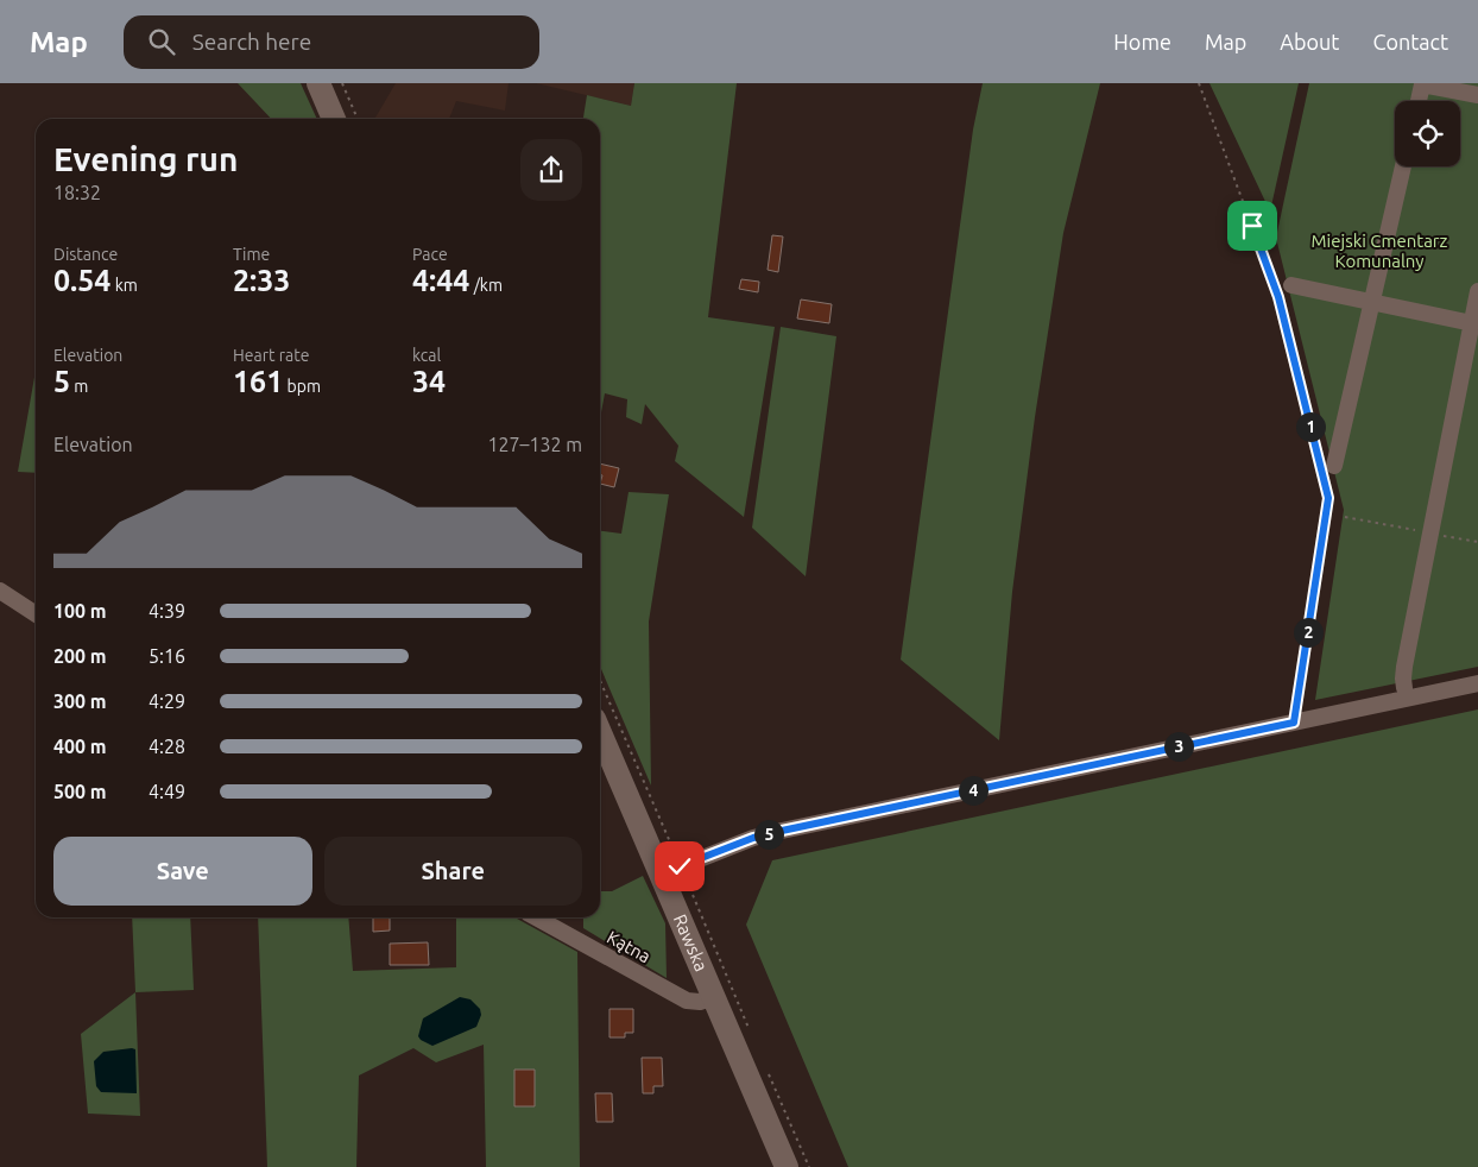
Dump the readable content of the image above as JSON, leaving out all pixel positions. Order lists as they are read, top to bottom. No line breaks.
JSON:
{"streets":{"main road":["Rawska"],"street":["Kątna"]},"crossings":[["Rawska","Kątna"]],"parks":["Miejski Cmentarz Komunalny"],"page":{"header":"Map","search":"Search here","nav":["Home","Map","About","Contact"],"heading":["Evening run","18:32"],"stats":[["Distance","0.54 km"],["Time","2:33"],["Pace","4:44 /km"],["Elevation","5 m"],["Heart rate","161 bpm"],["kcal","34"]],"pins":["1","2","3","4","5"],"chart":["Elevation","127–132 m"],"list":[{"name":"100 m","note":"4:39"},{"name":"200 m","note":"5:16"},{"name":"300 m","note":"4:29"},{"name":"400 m","note":"4:28"},{"name":"500 m","note":"4:49"}],"buttons":["Save","Share"]}}
